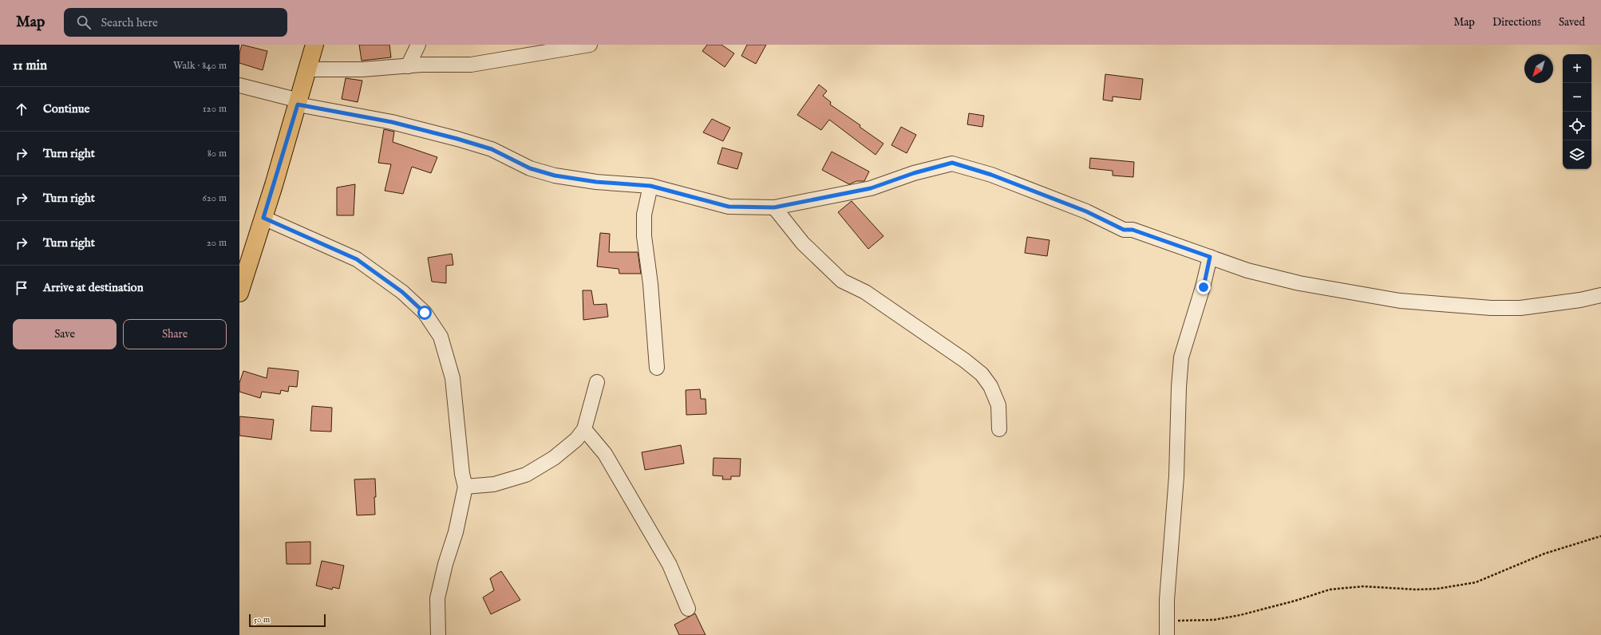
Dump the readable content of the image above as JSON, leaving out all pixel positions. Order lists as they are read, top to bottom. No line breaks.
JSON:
{"scale_bar":"50 m","north":"bottom left","page":{"header":"Map","search":"Search here","nav":["Map","Directions","Saved"],"heading":["11 min","Walk · 840 m"],"map_buttons":["+","−"],"list":[["Continue","120 m"],["Turn right","80 m"],["Turn right","620 m"],["Turn right","20 m"],"Arrive at destination"],"buttons":["Save","Share"],"scale":"50 m"}}
